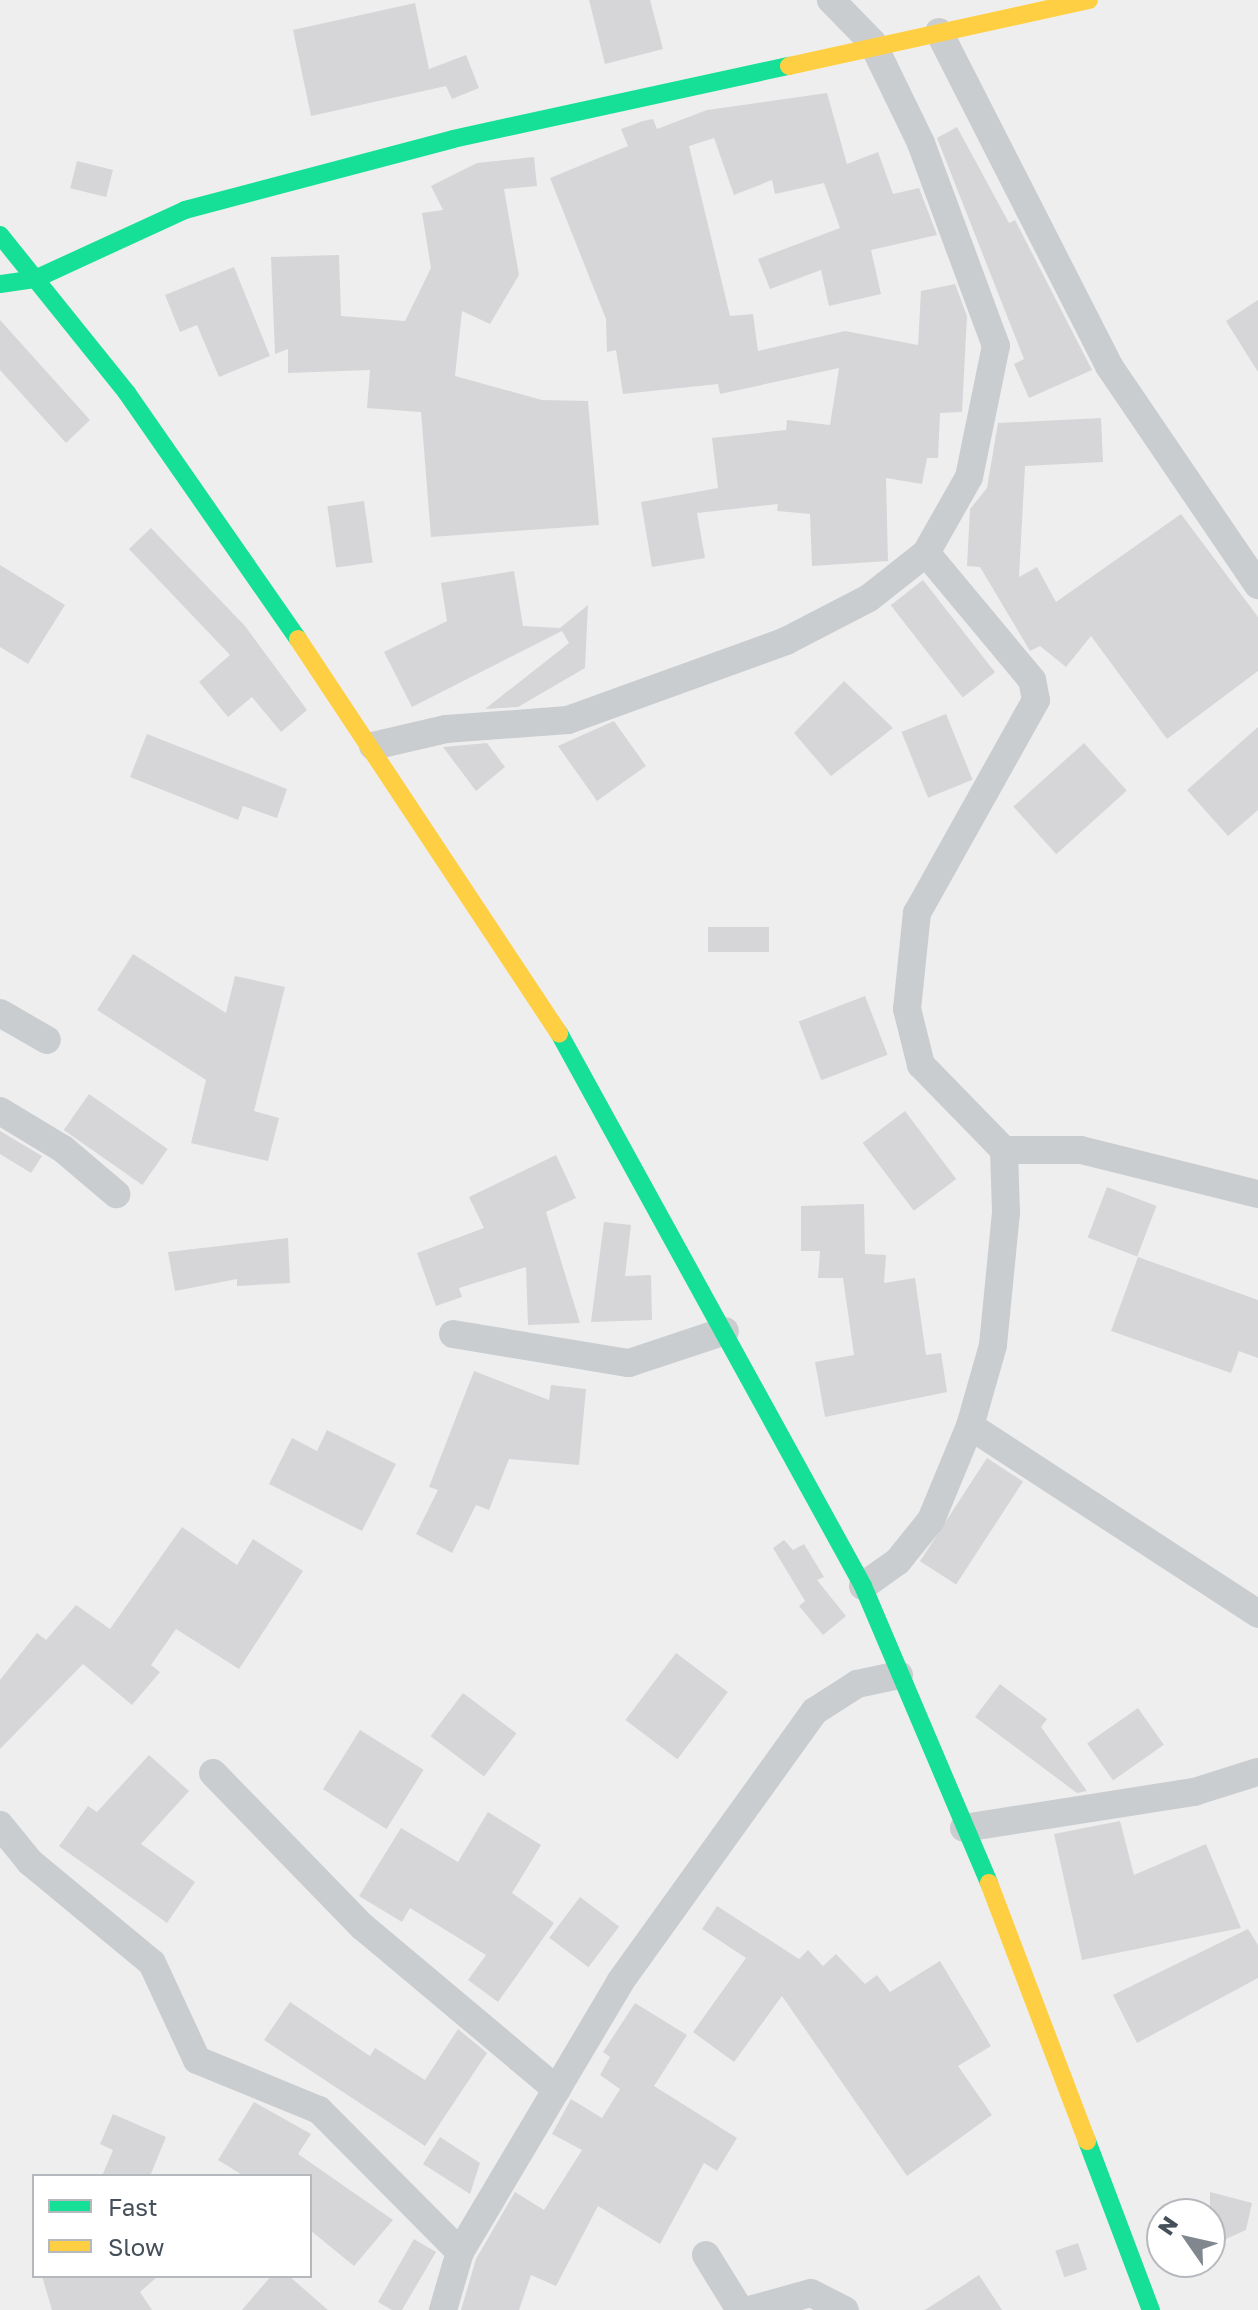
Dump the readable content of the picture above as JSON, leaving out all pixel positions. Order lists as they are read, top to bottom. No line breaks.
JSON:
{"legend":["Fast","Slow"],"north":"top left"}
